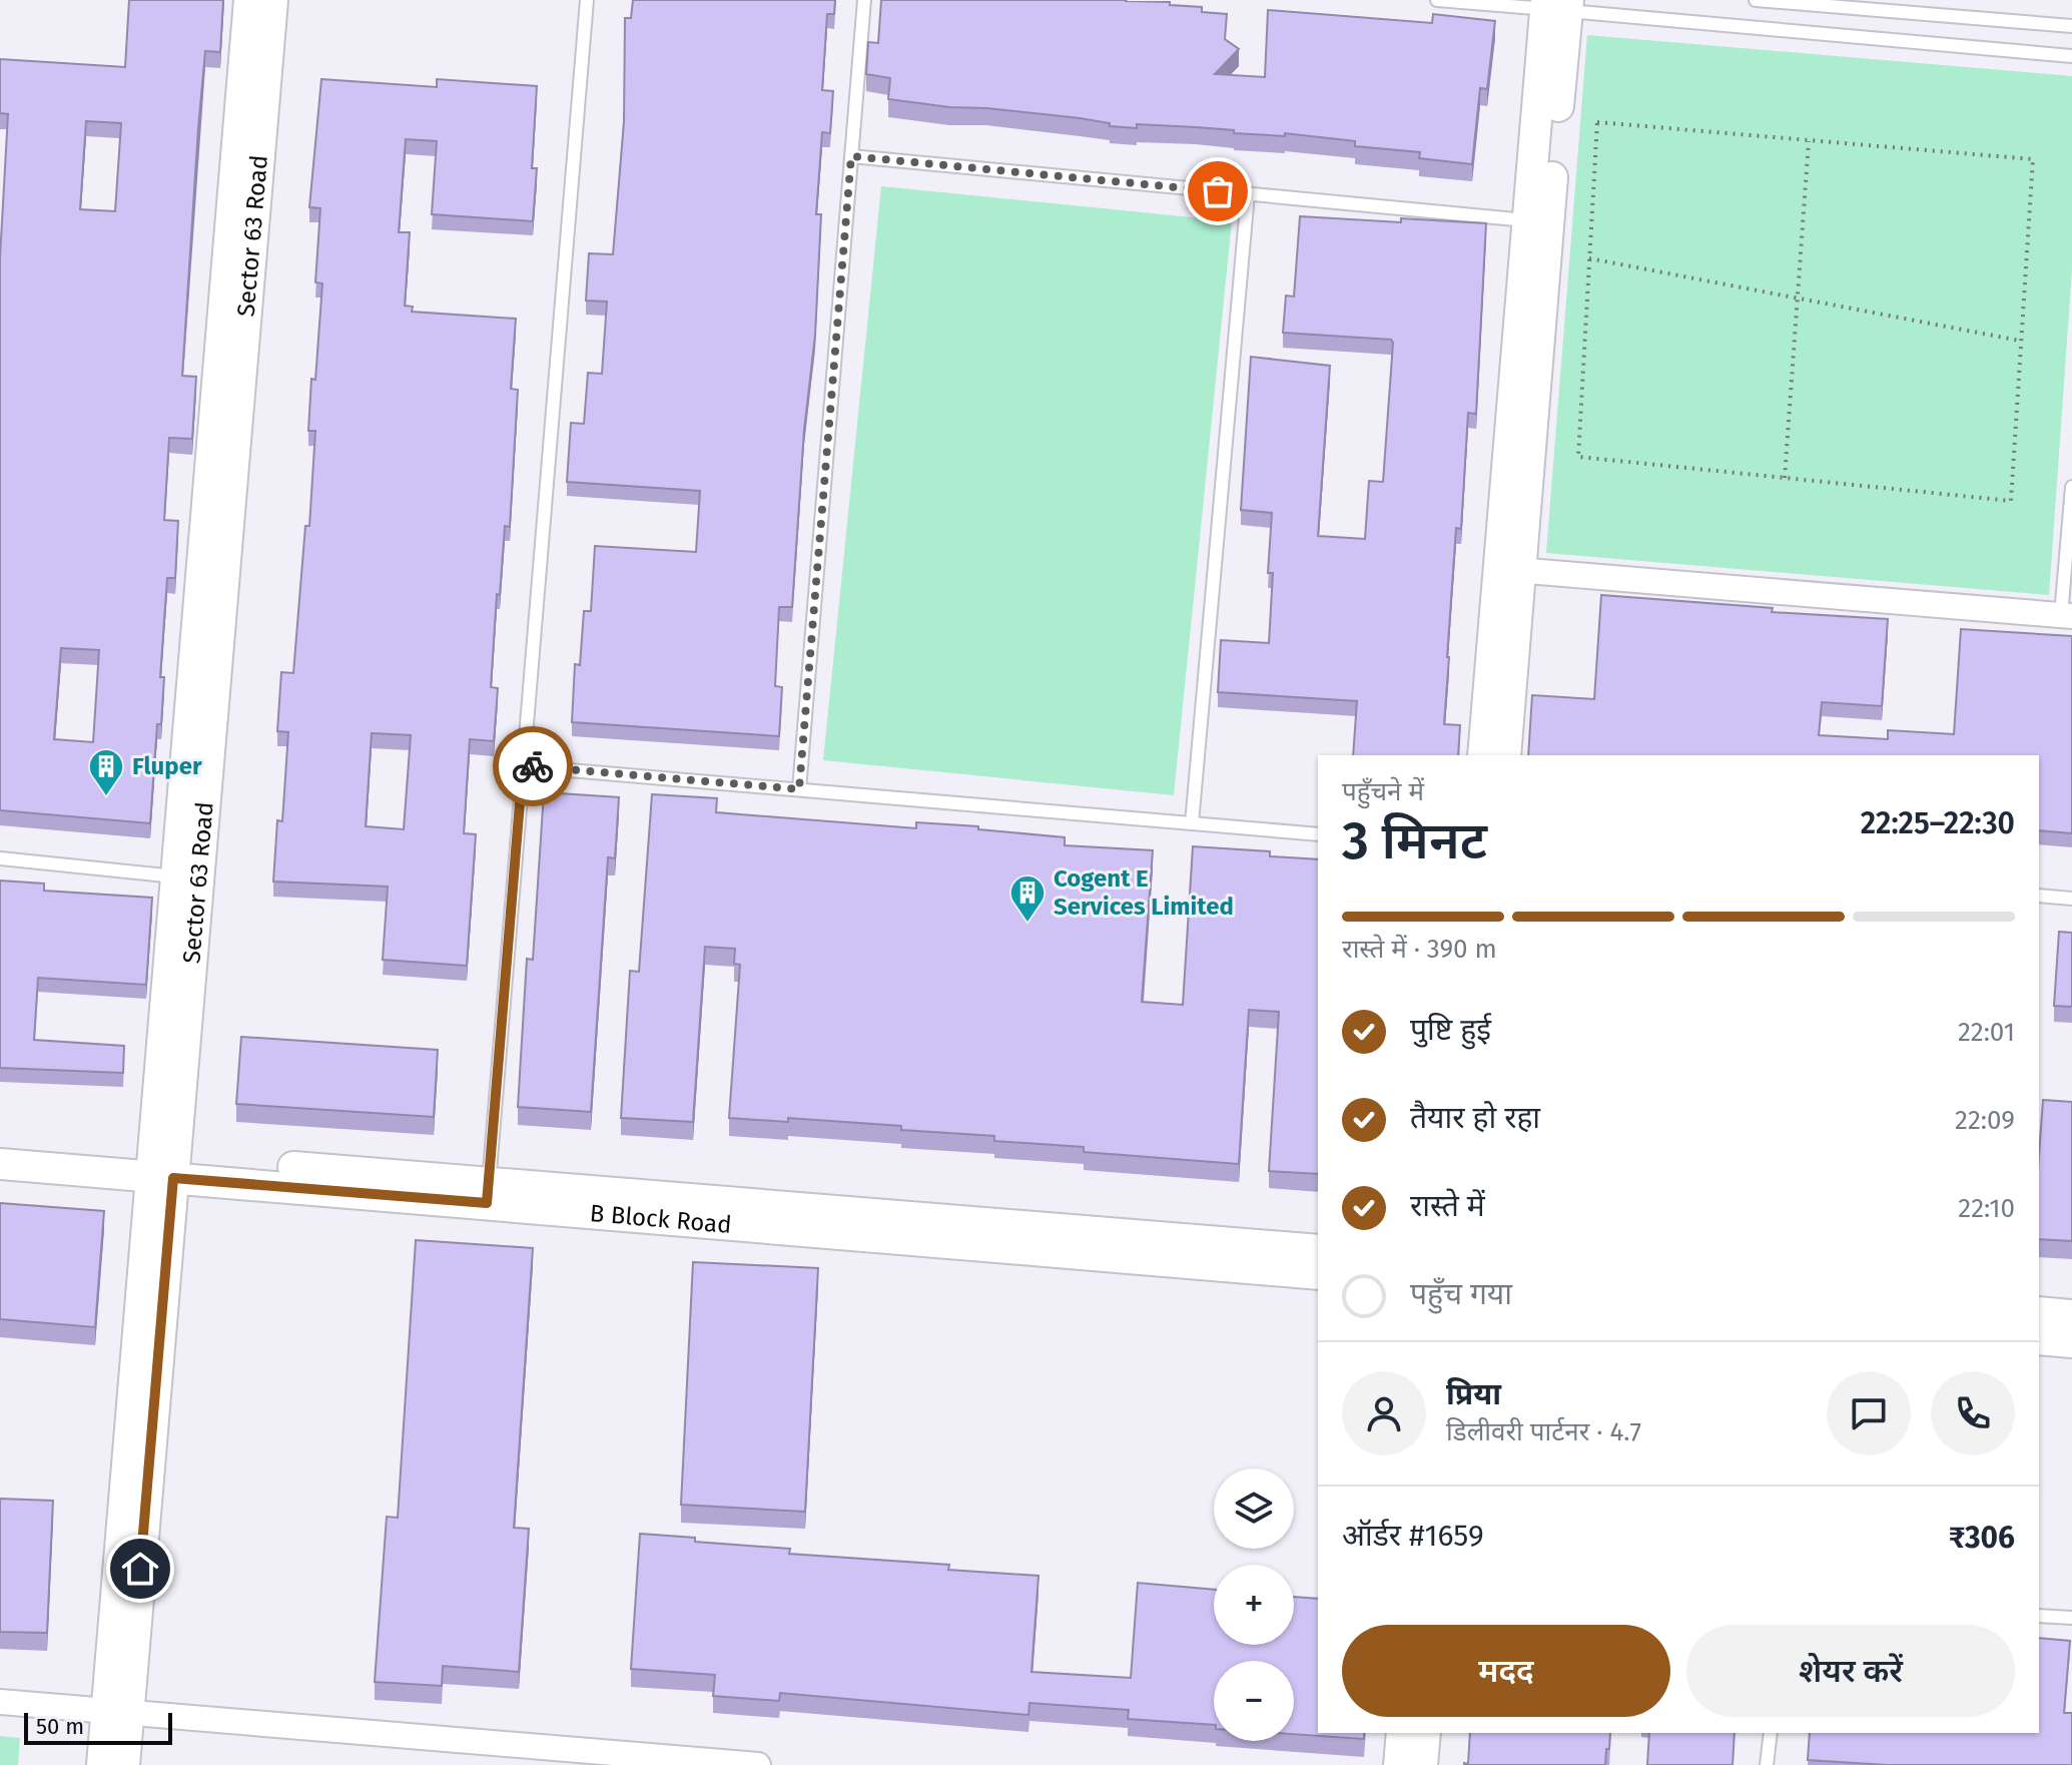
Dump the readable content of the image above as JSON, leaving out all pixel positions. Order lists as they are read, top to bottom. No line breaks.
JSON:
{"streets":{"street":["Sector 63 Road","B Block Road"]},"crossings":[["Sector 63 Road","B Block Road"]],"places":{"building":["Fluper","Cogent E Services Limited"]},"scale_bar":"50 m","page":{"heading":["3 मिनट","पहुँचने में","22:25–22:30"],"panel":["प्रिया","डिलीवरी पार्टनर · 4.7","ऑर्डर #1659","₹306"],"bar":"रास्ते में · 390 m","list":[["पुष्टि हुई","22:01"],["तैयार हो रहा","22:09"],["रास्ते में","22:10"],"पहुँच गया"],"map_buttons":["+","−"],"buttons":["मदद","शेयर करें"],"scale":"50 m"}}
